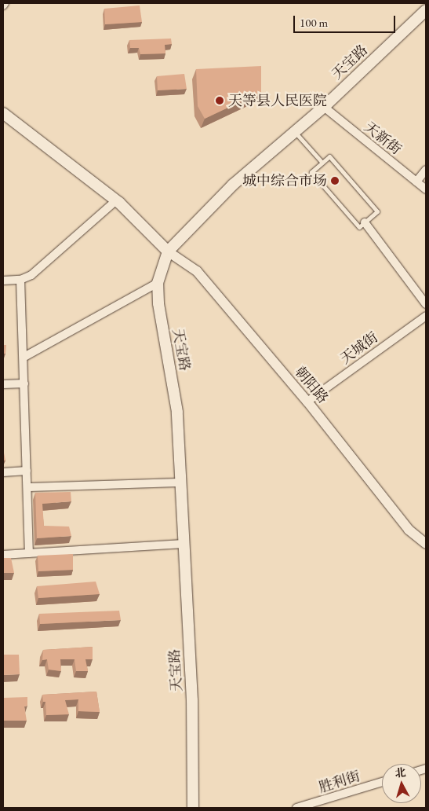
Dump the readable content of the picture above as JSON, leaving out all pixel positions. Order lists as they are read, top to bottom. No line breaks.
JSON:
{"streets":{"main road":["天宝路"],"street":["天新街","天城街","朝阳路","胜利街"]},"crossings":[["天宝路","天新街"],["天宝路","朝阳路"],["天城街","朝阳路"]],"places":["天等县人民医院","城中综合市场"],"scale_bar":"100 m","north":"top"}
